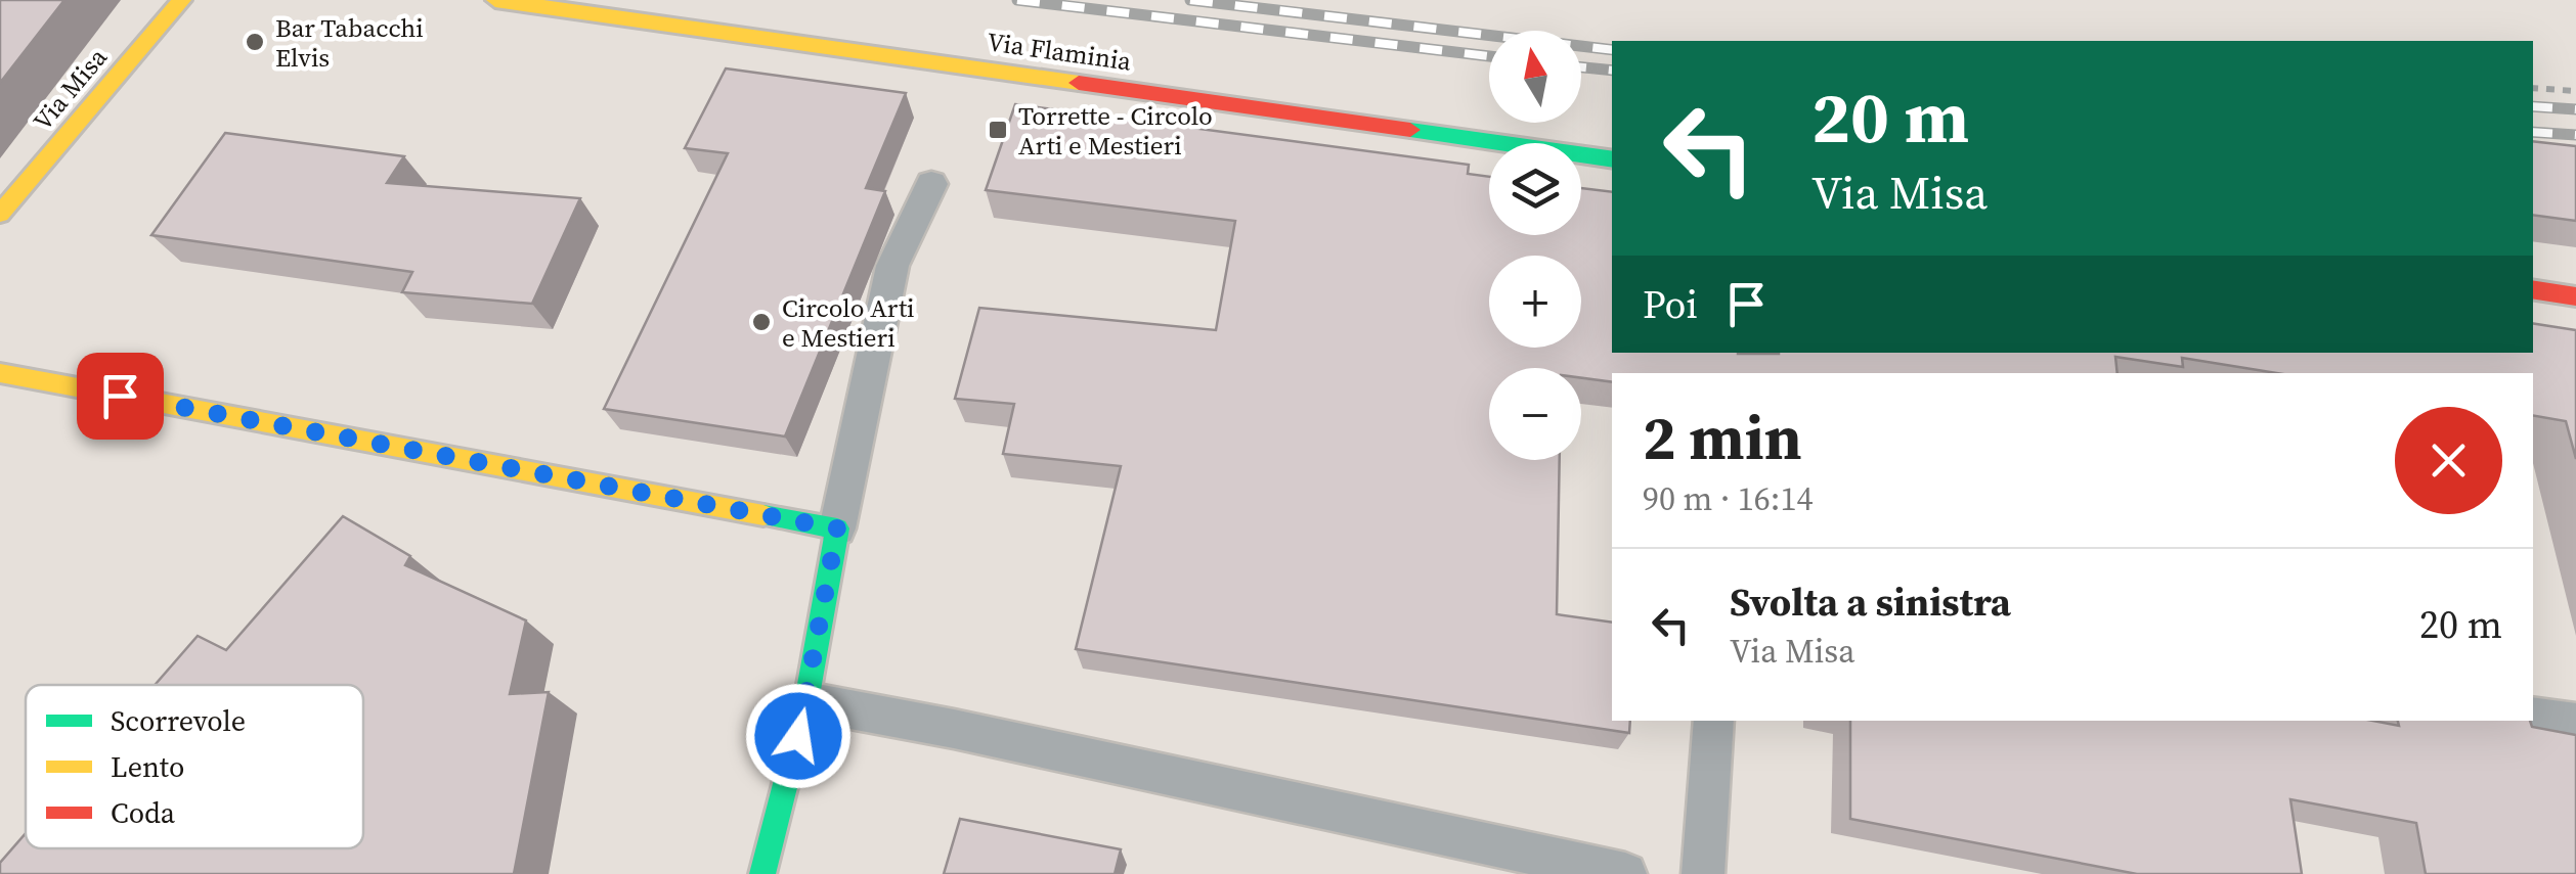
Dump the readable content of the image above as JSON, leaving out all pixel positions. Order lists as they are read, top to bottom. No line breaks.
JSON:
{"streets":{"street":["Via Flaminia","Via Misa"]},"places":{"other":["Bar Tabacchi Elvis","Circolo Arti e Mestieri"],"transit":["Torrette - Circolo Arti e Mestieri"]},"legend":["Scorrevole","Lento","Coda"],"north":"top","page":{"map_buttons":["+","−"],"turn":["20 m","Via Misa"],"then":"Poi","heading":["2 min","90 m · 16:14"],"list":[{"name":"Svolta a sinistra","note":"Via Misa","value":"20 m"}]}}
